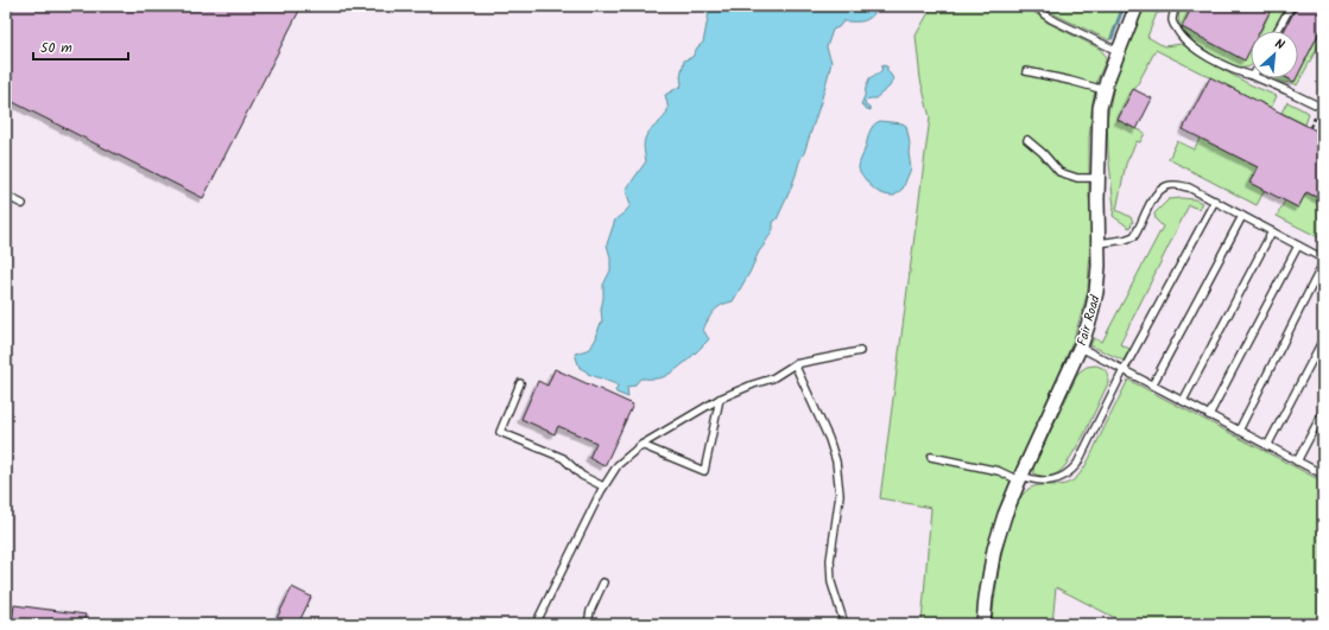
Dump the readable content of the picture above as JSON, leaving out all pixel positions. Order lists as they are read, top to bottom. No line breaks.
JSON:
{"streets":{"street":["Fair Road"]},"scale_bar":"50 m","north":"top right"}
